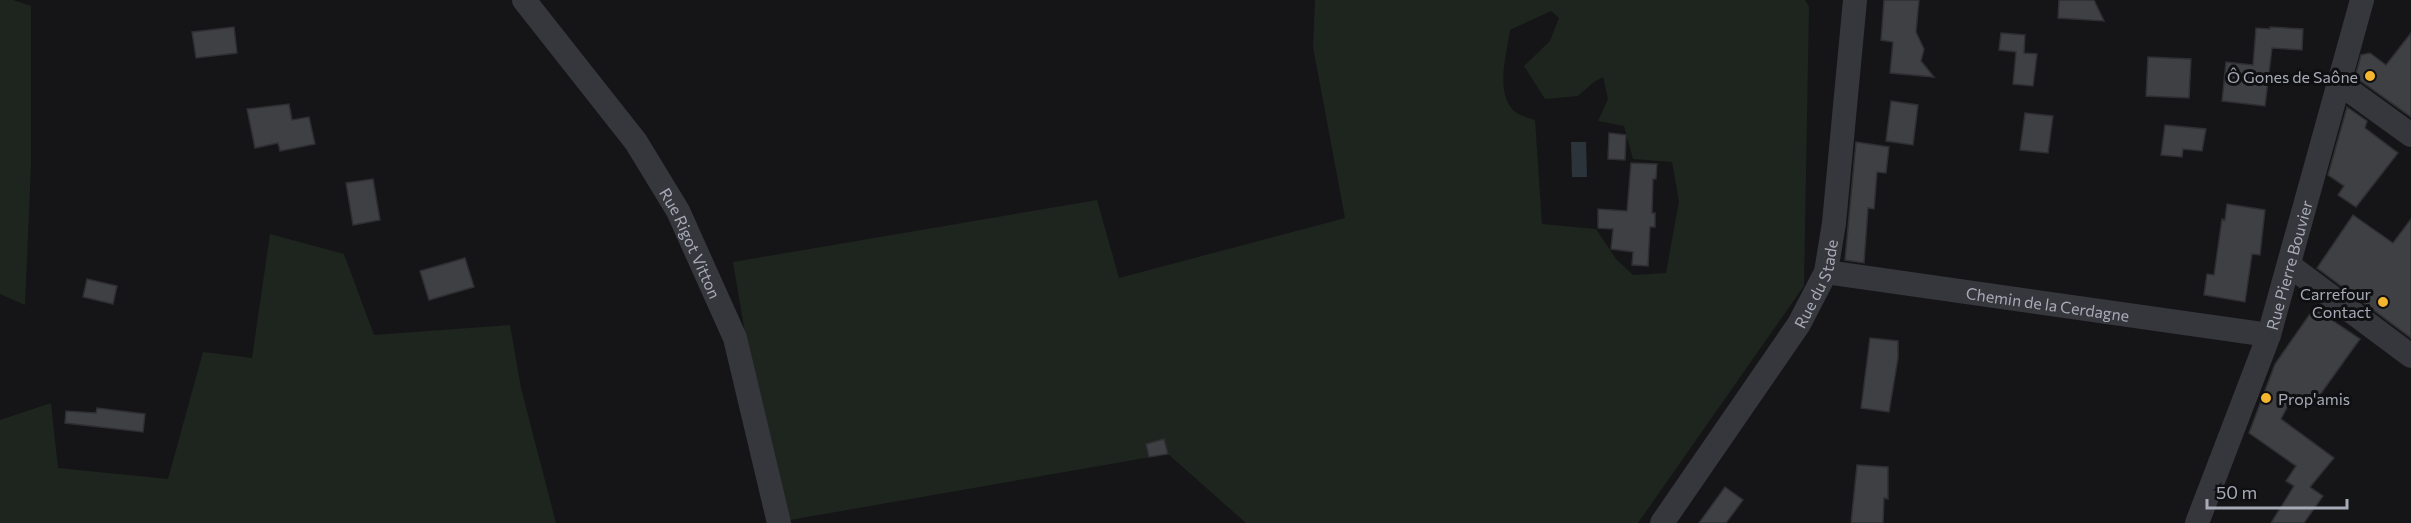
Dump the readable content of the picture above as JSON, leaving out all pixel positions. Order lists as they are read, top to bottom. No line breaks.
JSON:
{"streets":{"street":["Rue Rigot Vitton","Rue Pierre Bouvier","Rue du Stade","Chemin de la Cerdagne"]},"crossings":[["Rue Pierre Bouvier","Chemin de la Cerdagne"],["Rue du Stade","Chemin de la Cerdagne"]],"places":["Ô Gones de Saône","Carrefour Contact","Prop'amis"],"scale_bar":"50 m"}
